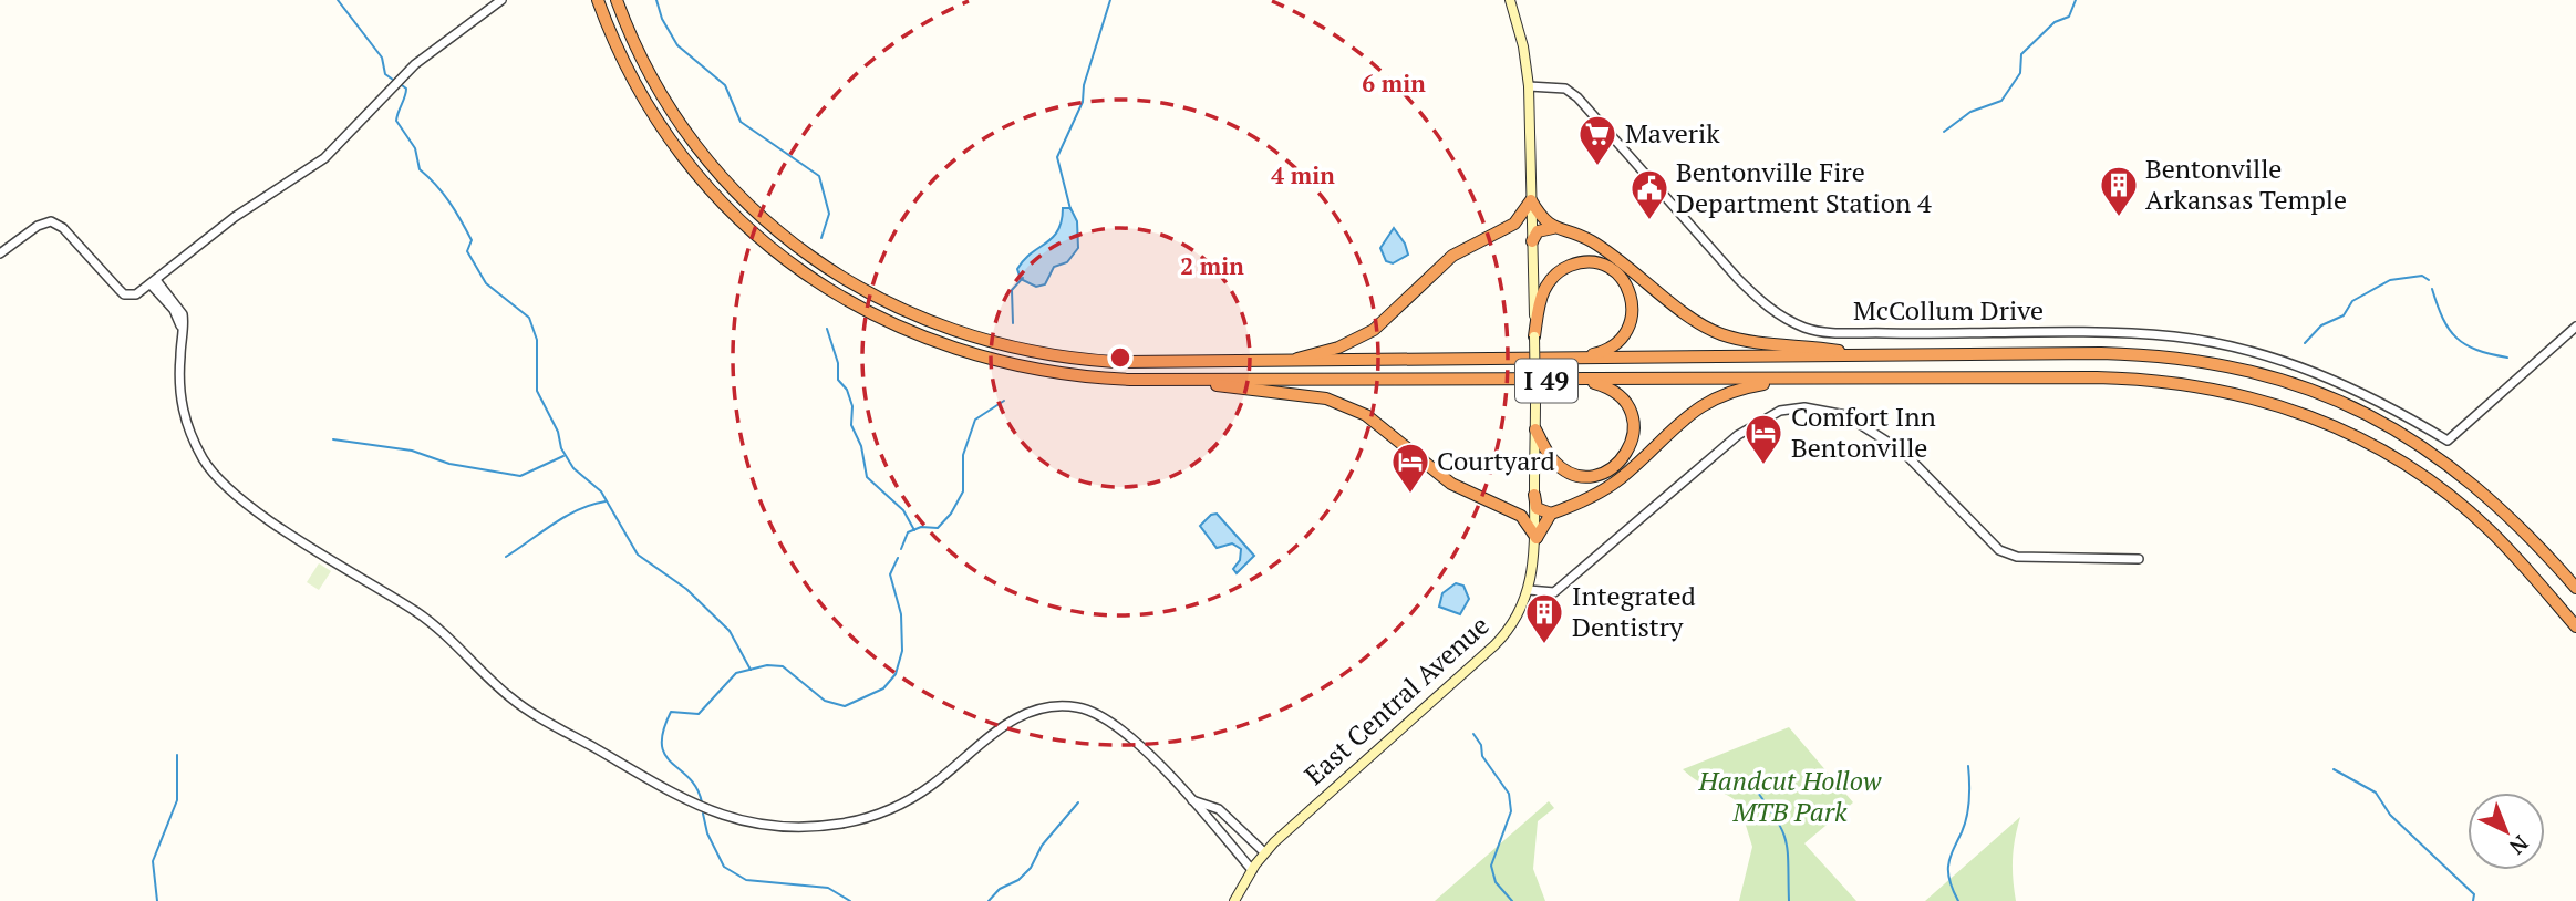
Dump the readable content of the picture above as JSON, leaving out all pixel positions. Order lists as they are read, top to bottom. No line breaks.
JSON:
{"streets":{"highway":["I 49"],"main road":["East Central Avenue"],"street":["McCollum Drive"]},"crossings":[["McCollum Drive","East Central Avenue"]],"parks":["Handcut Hollow MTB Park"],"places":{"supermarket":["Maverik"],"building":["Bentonville Arkansas Temple","Integrated Dentistry"],"public building":["Bentonville Fire Department Station 4"],"hotel":["Comfort Inn Bentonville","Courtyard"]},"north":"bottom right","rings":["6 min","4 min","2 min"]}
